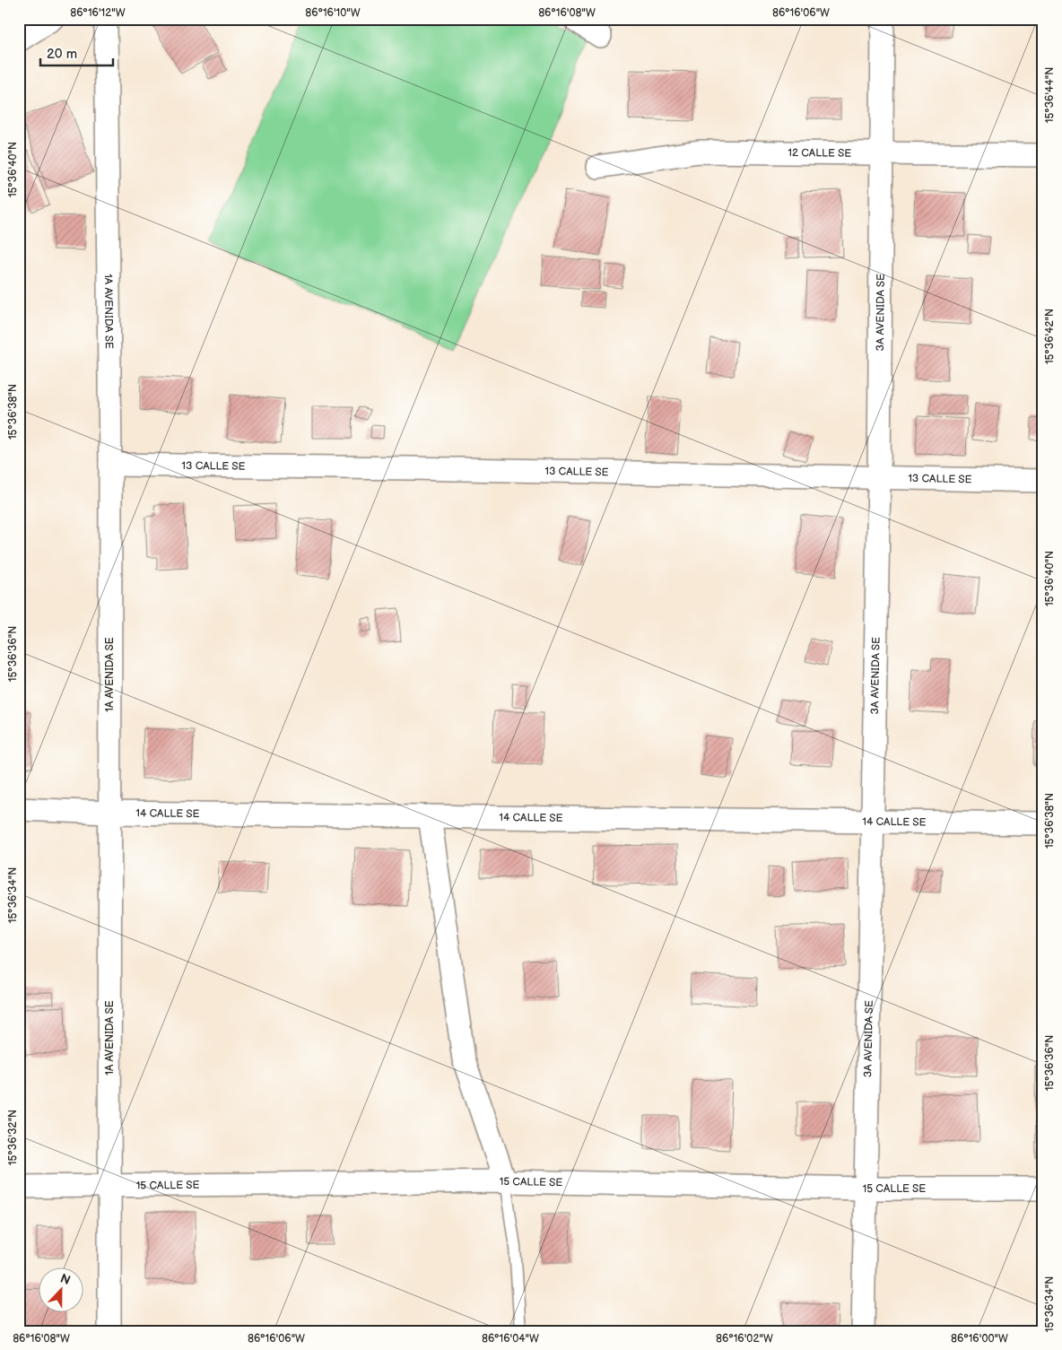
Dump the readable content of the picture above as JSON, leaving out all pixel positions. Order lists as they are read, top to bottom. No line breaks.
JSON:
{"streets":{"street":["12 CALLE SE","1A AVENIDA SE","3A AVENIDA SE","13 CALLE SE","14 CALLE SE","15 CALLE SE"]},"crossings":[["12 CALLE SE","3A AVENIDA SE"],["1A AVENIDA SE","13 CALLE SE"],["1A AVENIDA SE","14 CALLE SE"],["1A AVENIDA SE","15 CALLE SE"],["3A AVENIDA SE","13 CALLE SE"],["3A AVENIDA SE","14 CALLE SE"],["3A AVENIDA SE","15 CALLE SE"]],"scale_bar":"20 m","north":"top","coordinates":["86°16'12\"W","86°16'10\"W","86°16'08\"W","86°16'06\"W","15°36'44\"N","15°36'40\"N","15°36'42\"N","15°36'38\"N","15°36'36\"N","15°36'34\"N","15°36'32\"N","86°16'04\"W","86°16'02\"W","86°16'00\"W"]}
